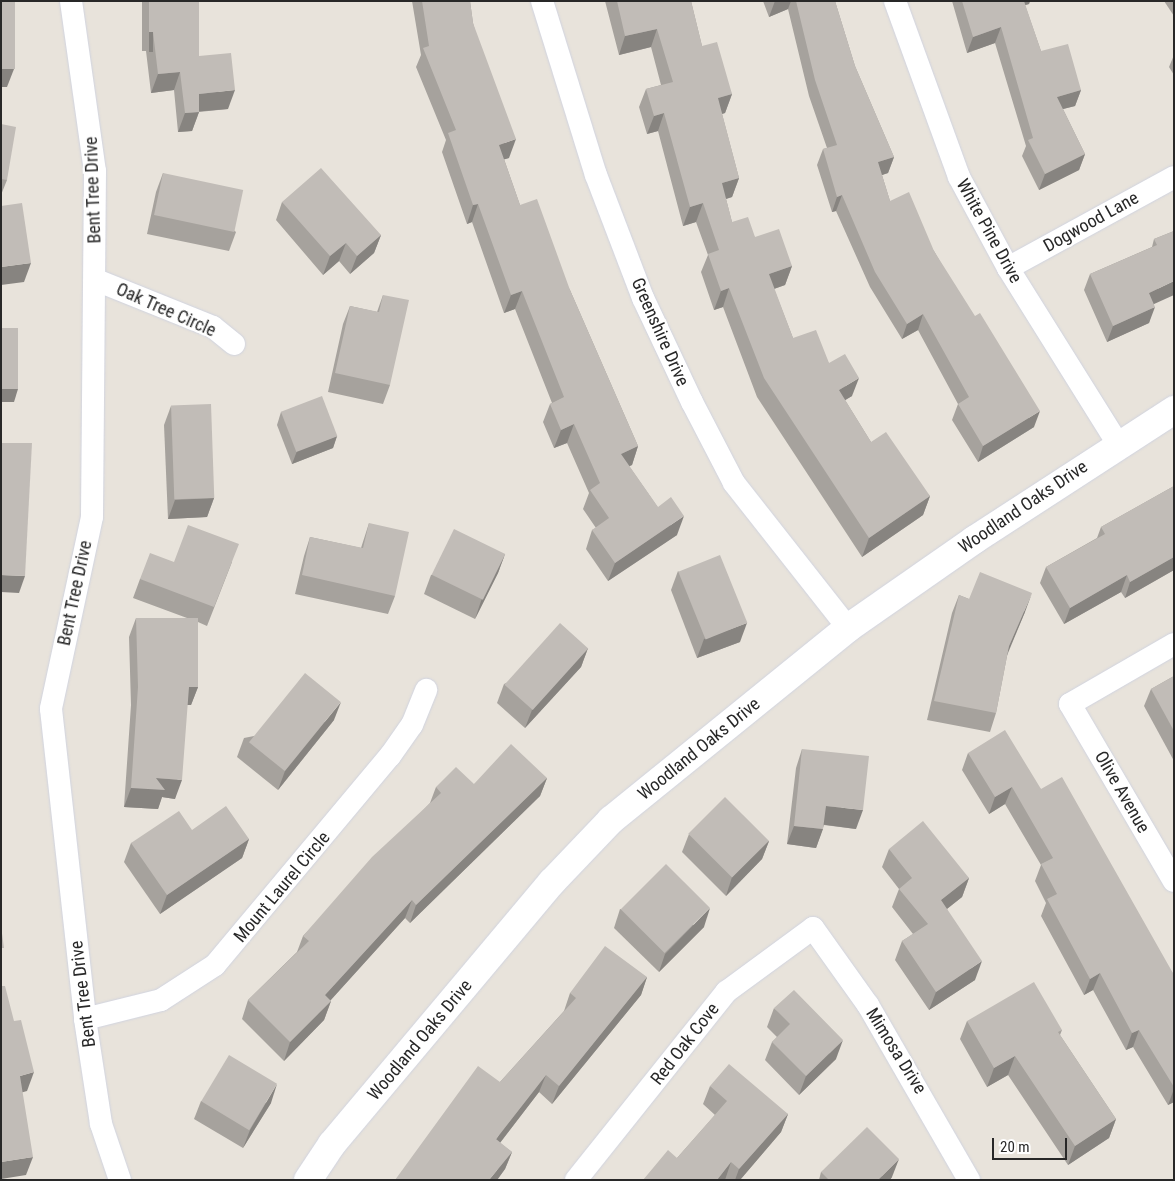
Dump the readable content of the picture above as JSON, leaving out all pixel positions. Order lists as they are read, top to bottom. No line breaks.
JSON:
{"streets":{"street":["Bent Tree Drive","Dogwood Lane","White Pine Drive","Oak Tree Circle","Greenshire Drive","Woodland Oaks Drive","Olive Avenue","Mount Laurel Circle","Red Oak Cove","Mimosa Drive"]},"crossings":[["Bent Tree Drive","Oak Tree Circle"],["Bent Tree Drive","Mount Laurel Circle"],["Dogwood Lane","White Pine Drive"],["White Pine Drive","Woodland Oaks Drive"],["Greenshire Drive","Woodland Oaks Drive"],["Red Oak Cove","Mimosa Drive"]],"scale_bar":"20 m"}
